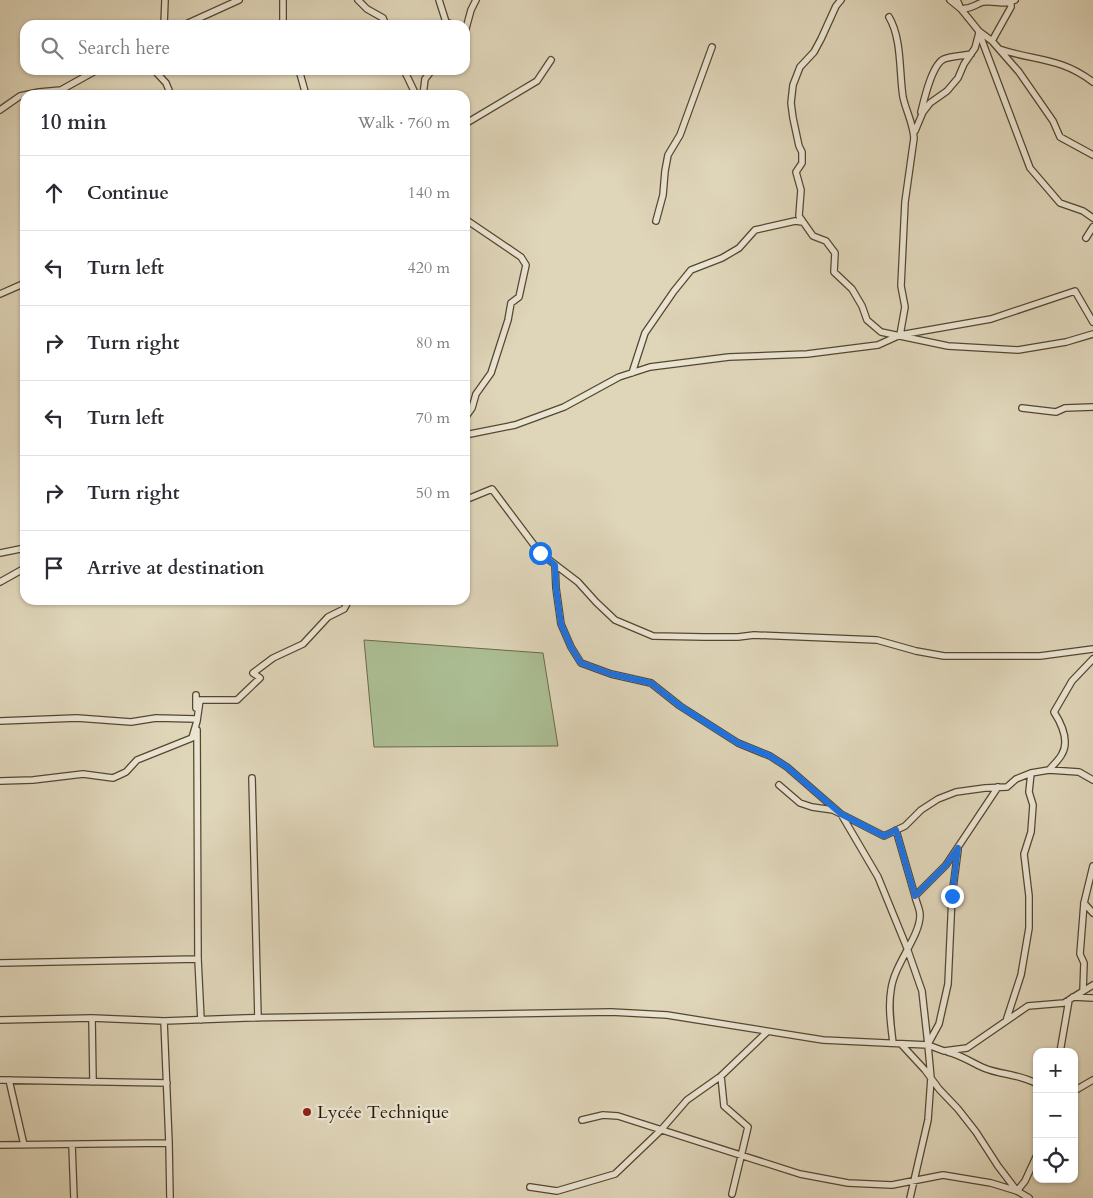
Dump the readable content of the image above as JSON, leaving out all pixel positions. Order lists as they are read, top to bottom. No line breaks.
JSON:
{"places":["Lycée Technique"],"page":{"search":"Search here","heading":["10 min","Walk · 760 m"],"list":[["Continue","140 m"],["Turn left","420 m"],["Turn right","80 m"],["Turn left","70 m"],["Turn right","50 m"],"Arrive at destination"],"map_buttons":["+","−"]}}
